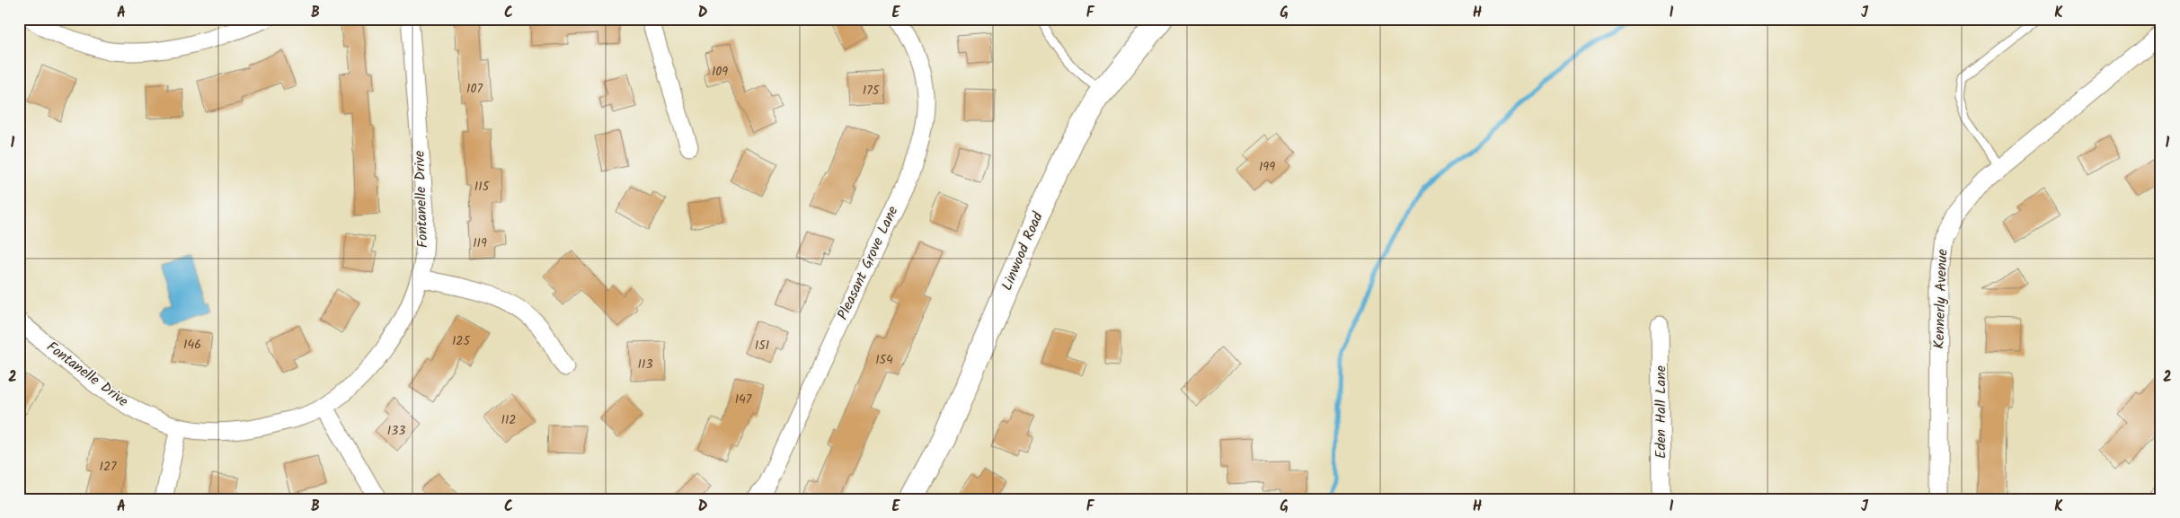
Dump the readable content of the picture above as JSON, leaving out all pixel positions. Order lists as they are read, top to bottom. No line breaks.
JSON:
{"streets":{"street":["Fontanelle Drive","Linwood Road","Pleasant Grove Lane","Kennerly Avenue","Eden Hall Lane"]},"house_numbers":["109","107","175","199","115","119","125","146","151","154","113","147","112","133","127"],"grid":{"columns":["A","B","C","D","E","F","G","H","I","J","K"],"rows":["1","2"]}}
